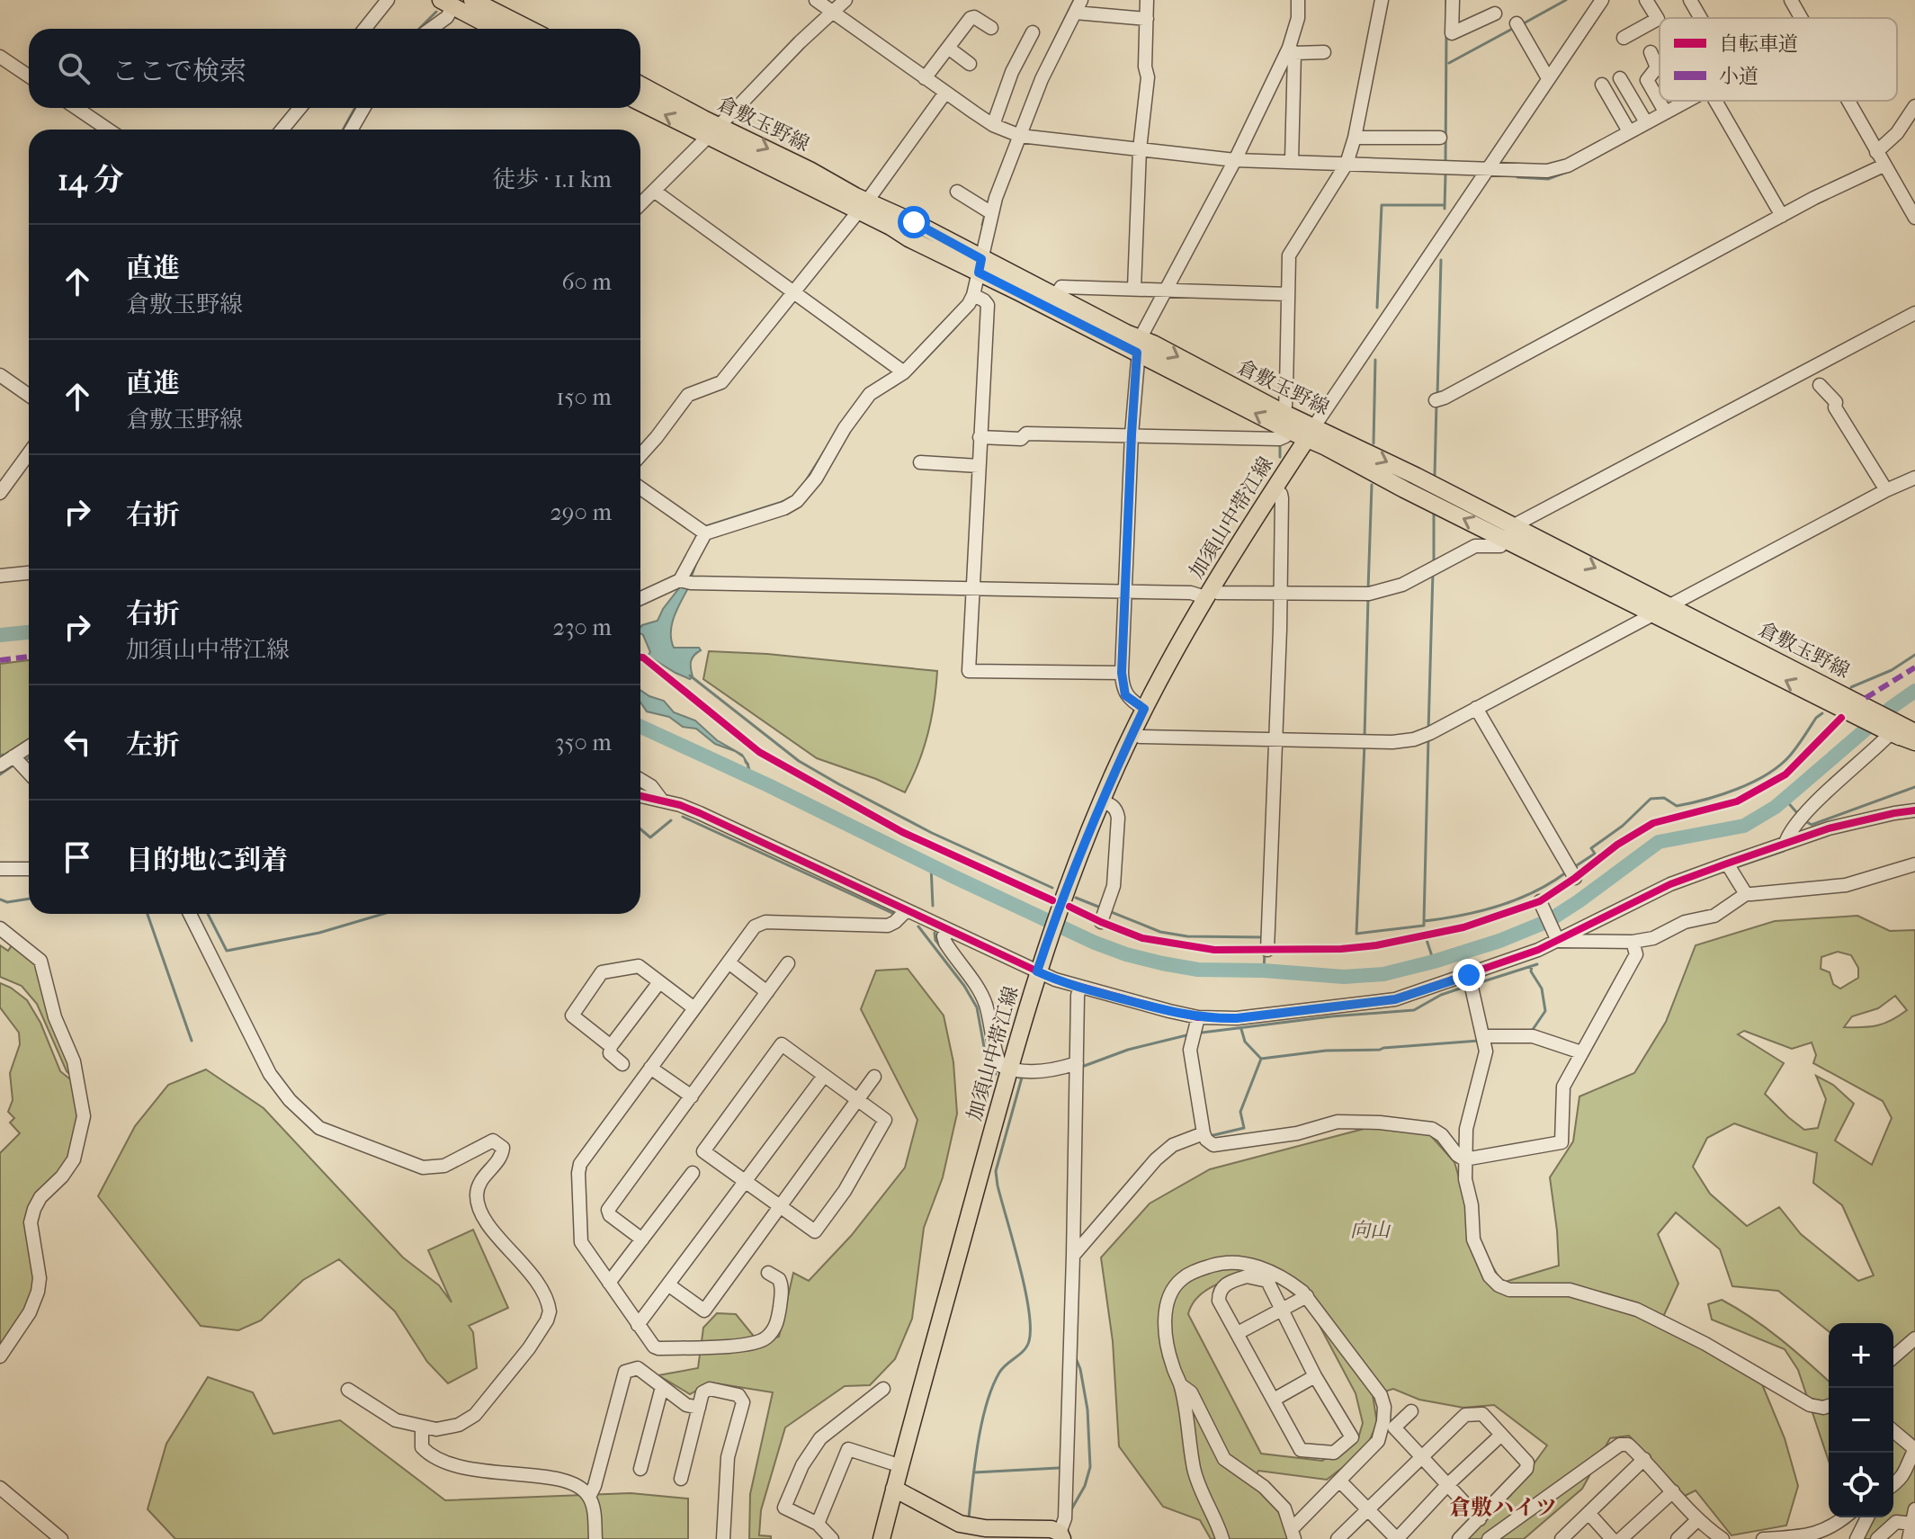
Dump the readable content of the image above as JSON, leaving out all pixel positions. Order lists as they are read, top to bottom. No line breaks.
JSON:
{"streets":{"main road":["倉敷玉野線","加須山中帯江線"]},"crossings":[["倉敷玉野線","加須山中帯江線"]],"districts":["倉敷ハイツ"],"parks":["向山"],"legend":["自転車道","小道"],"page":{"search":"ここで検索","heading":["14 分","徒歩 · 1.1 km"],"list":[["直進","倉敷玉野線","60 m"],["直進","倉敷玉野線","150 m"],["右折","290 m"],["右折","加須山中帯江線","230 m"],["左折","350 m"],"目的地に到着"],"map_buttons":["+","−"]}}
